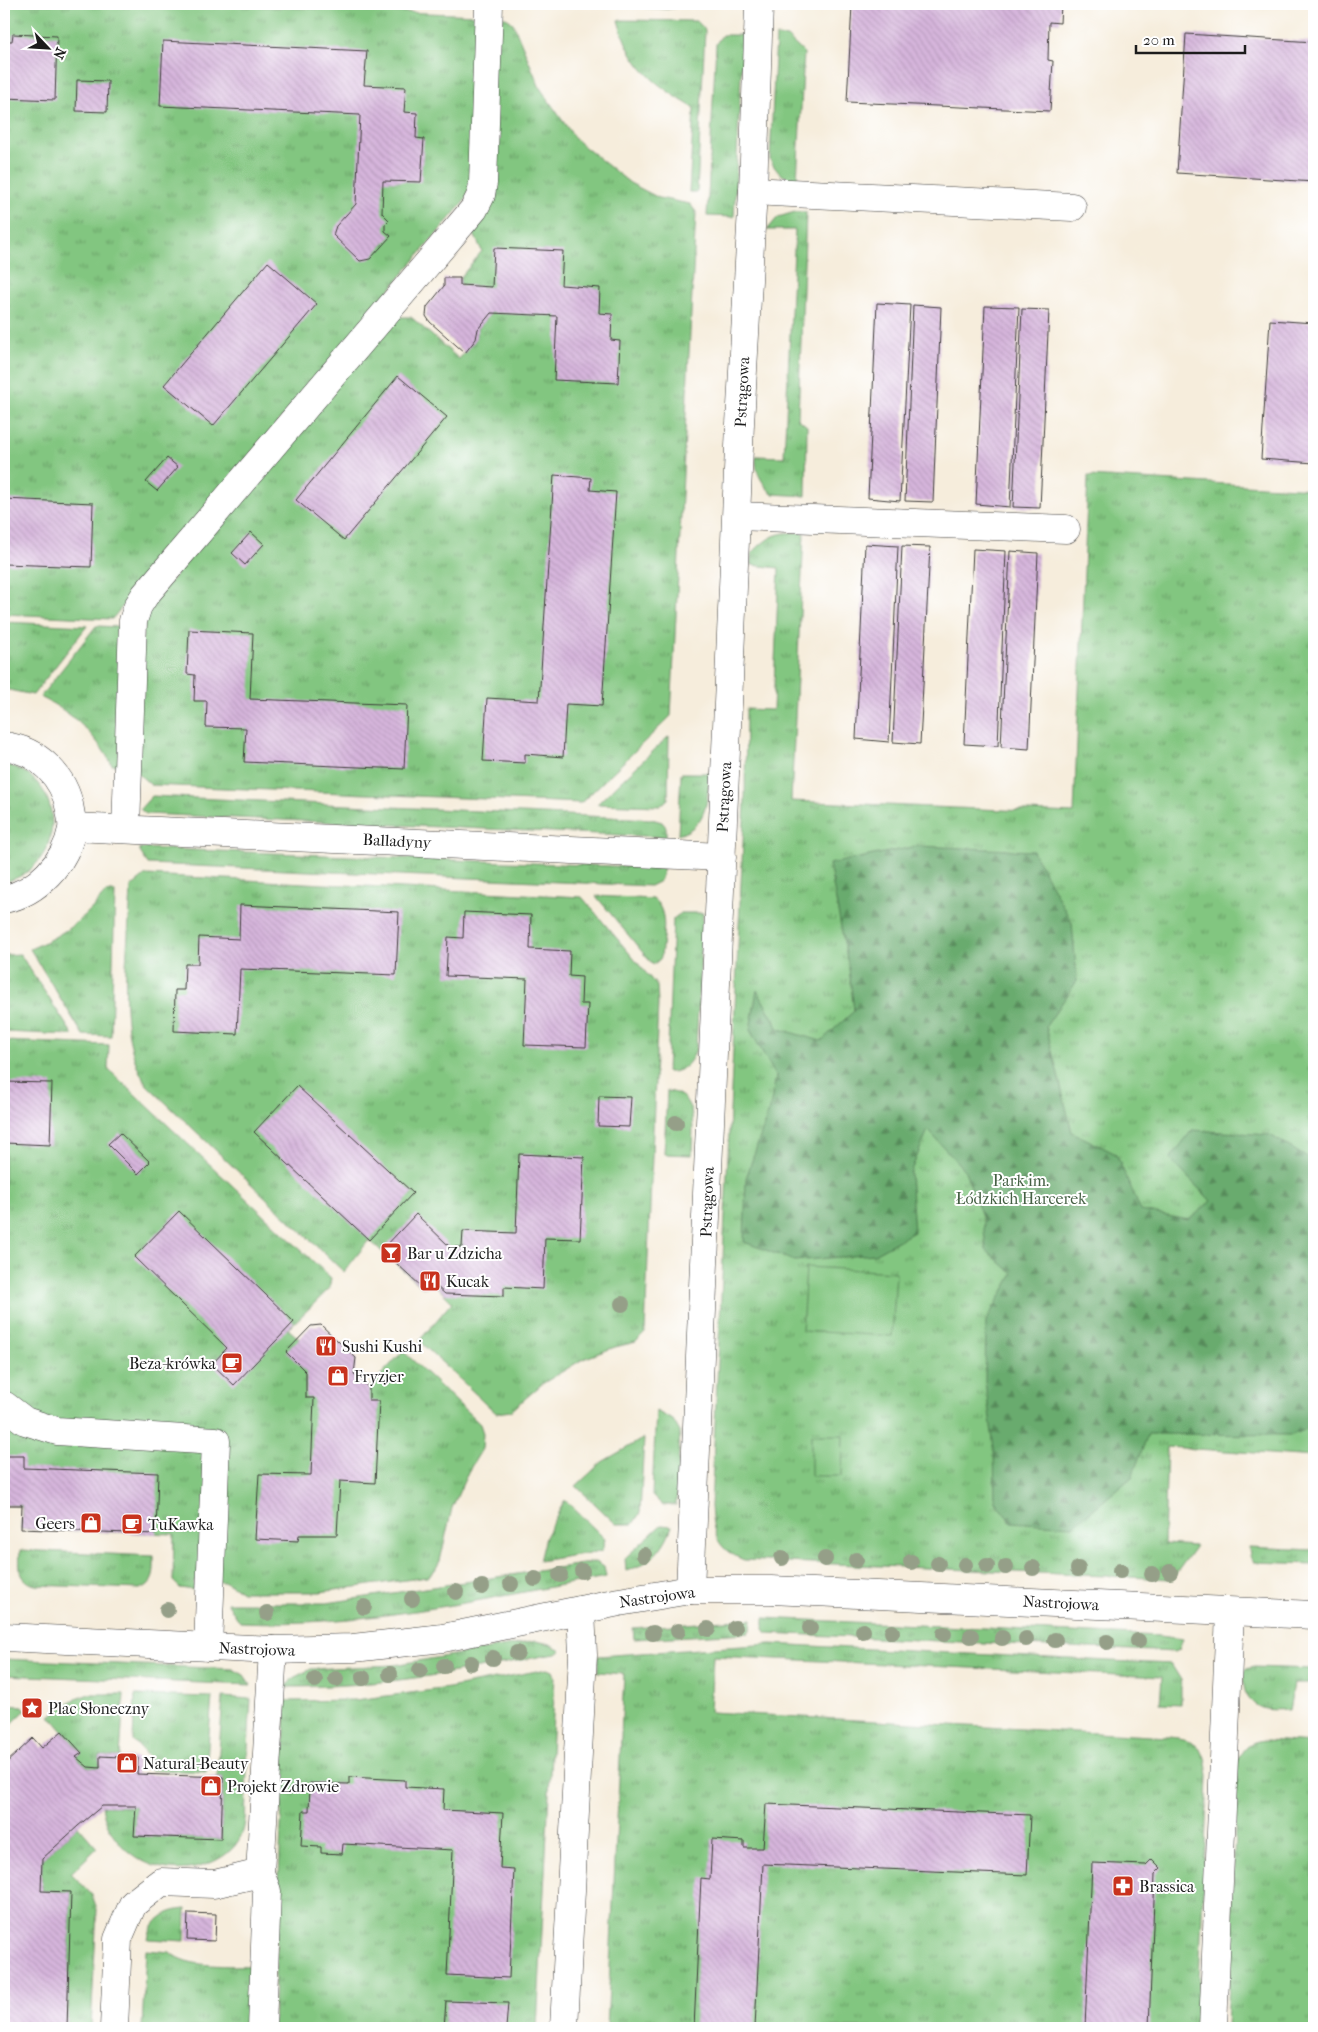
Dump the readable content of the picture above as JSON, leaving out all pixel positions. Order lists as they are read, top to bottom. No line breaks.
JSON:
{"streets":{"street":["Pstrągowa","Balladyny","Nastrojowa"]},"crossings":[["Pstrągowa","Balladyny"],["Pstrągowa","Nastrojowa"]],"parks":["Park im. Łódzkich Harcerek"],"places":{"bar":["Bar u Zdzicha"],"restaurant":["Kucak","Sushi Kushi"],"cafe":["Beza-krówka","TuKawka"],"shop":["Fryzjer","Geers","Natural-Beauty","Projekt Zdrowie"],"place":["Plac Słoneczny"],"pharmacy":["Brassica"]},"scale_bar":"20 m","north":"bottom right"}
